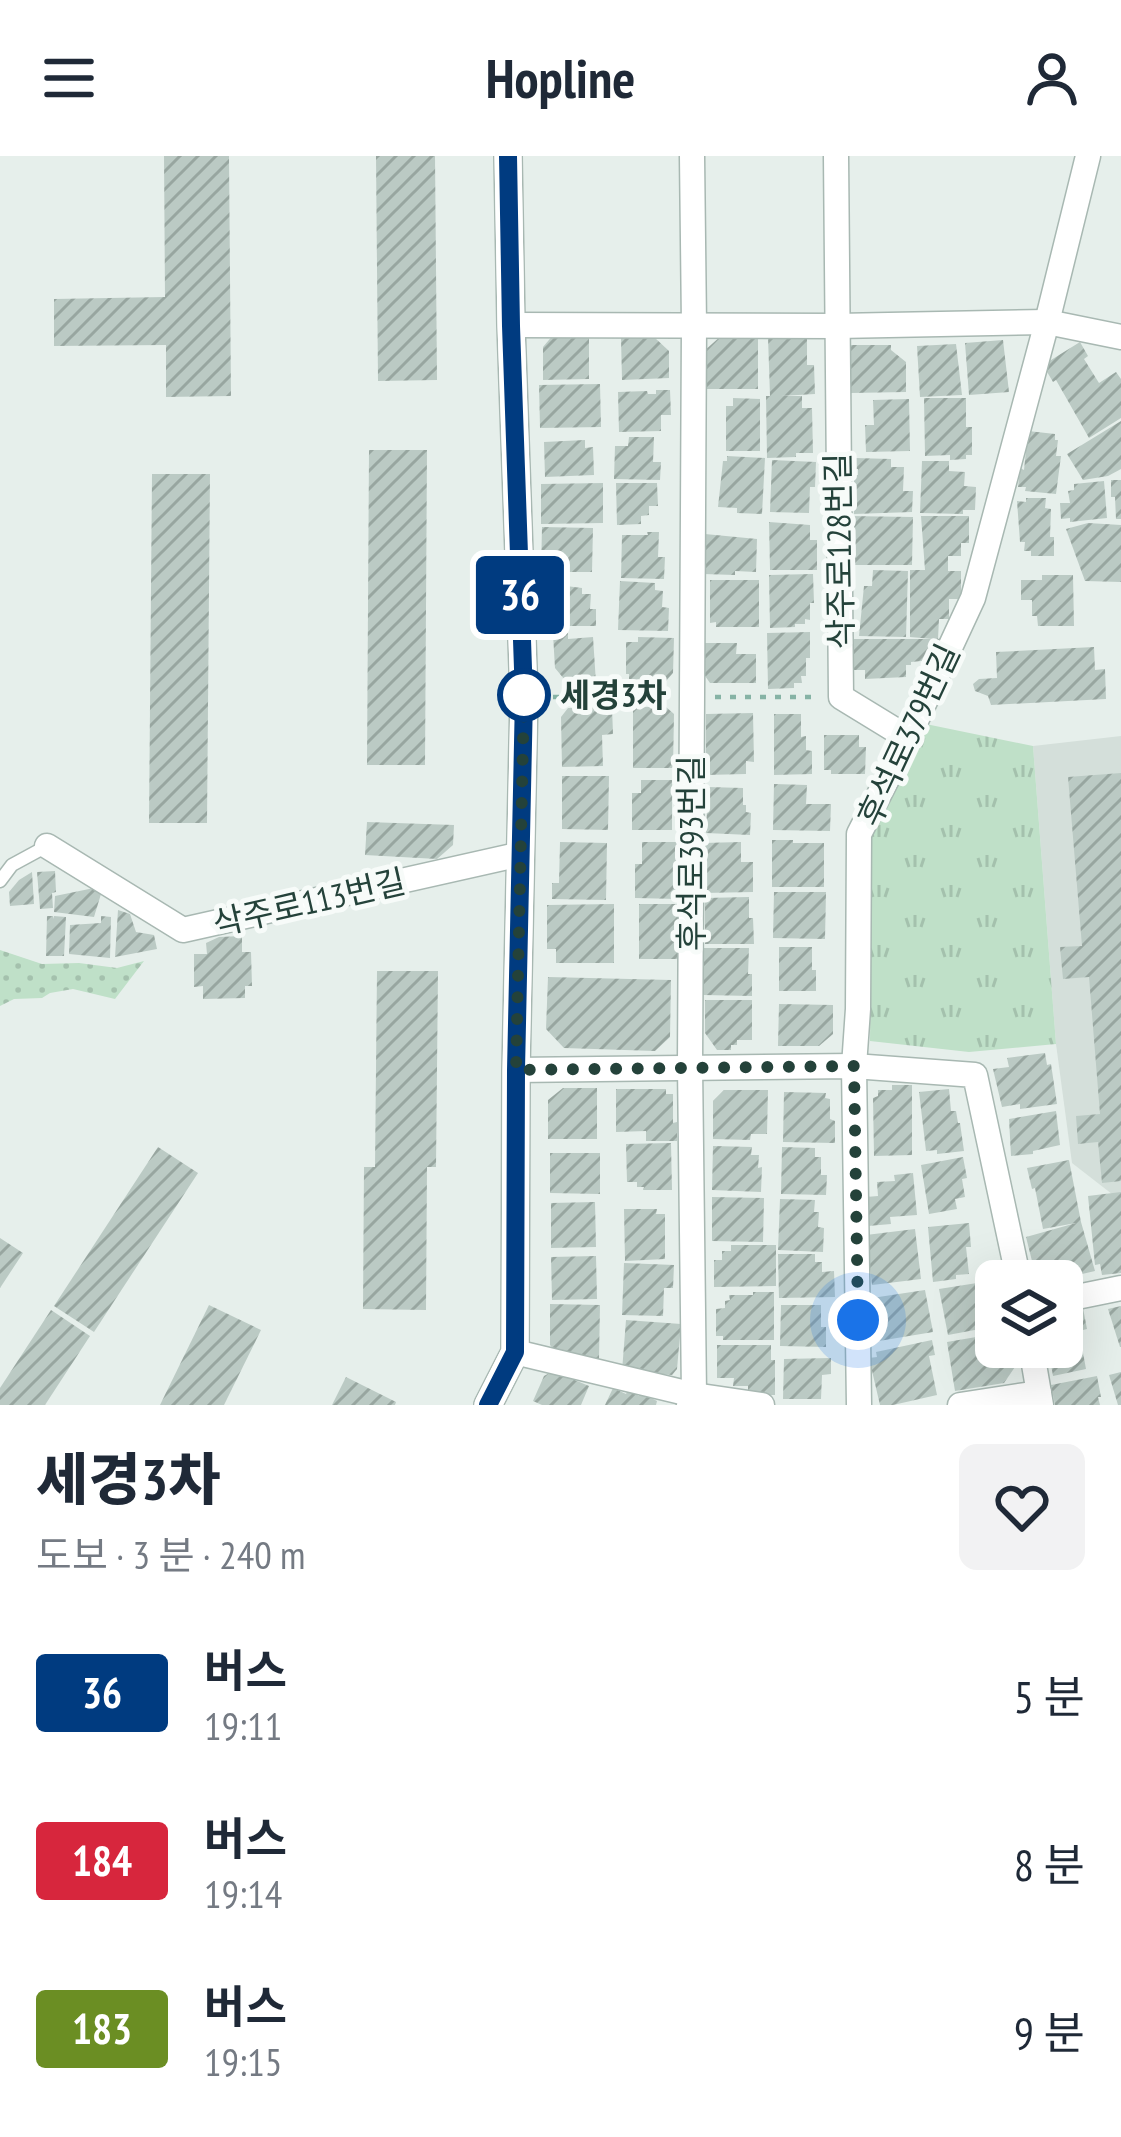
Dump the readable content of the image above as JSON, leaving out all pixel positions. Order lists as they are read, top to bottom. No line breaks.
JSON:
{"streets":{"street":["삭주로128번길","후석로379번길","후석로393번길","삭주로113번길"]},"crossings":[["삭주로128번길","후석로379번길"]],"places":["세경3차"],"lines":["bus line 36"],"page":{"header":"Hopline","on_map":"36","heading":["세경3차","도보 · 3 분 · 240 m"],"list":[{"mark":"36","name":"버스","note":"19:11","value":"5 분"},{"mark":"184","name":"버스","note":"19:14","value":"8 분"},{"mark":"183","name":"버스","note":"19:15","value":"9 분"}]}}
